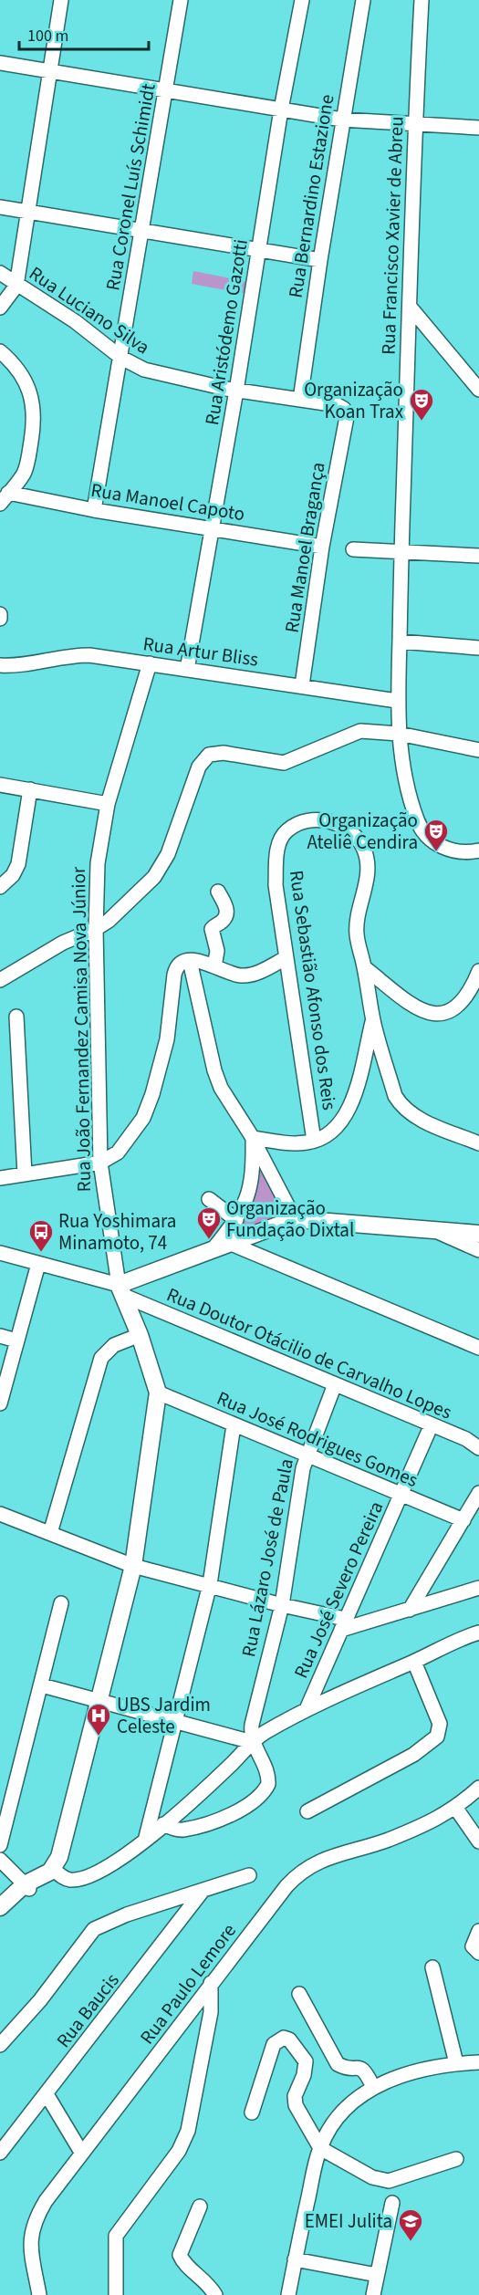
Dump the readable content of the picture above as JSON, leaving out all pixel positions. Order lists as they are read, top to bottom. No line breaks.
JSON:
{"streets":{"main road":["Rua João Fernandez Camisa Nova Júnior"],"street":["Rua Coronel Luís Schimidt","Rua Bernardino Estazione","Rua Francisco Xavier de Abreu","Rua Luciano Silva","Rua Aristódemo Gazotti","Rua Manoel Capoto","Rua Manoel Bragança","Rua Artur Bliss","Rua Sebastião Afonso dos Reis","Rua Doutor Otácilio de Carvalho Lopes","Rua José Rodrigues Gomes","Rua Lázaro José de Paula","Rua José Severo Pereira","Rua Paulo Lemore","Rua Baucis"]},"crossings":[["Rua Coronel Luís Schimidt","Rua Luciano Silva"],["Rua Coronel Luís Schimidt","Rua Manoel Capoto"],["Rua Bernardino Estazione","Rua Luciano Silva"],["Rua Francisco Xavier de Abreu","Rua Artur Bliss"],["Rua Luciano Silva","Rua Aristódemo Gazotti"],["Rua Luciano Silva","Rua Manoel Bragança"],["Rua Aristódemo Gazotti","Rua Manoel Capoto"],["Rua Aristódemo Gazotti","Rua Artur Bliss"],["Rua Manoel Capoto","Rua Manoel Bragança"],["Rua Manoel Bragança","Rua Artur Bliss"],["Rua Artur Bliss","Rua João Fernandez Camisa Nova Júnior"],["Rua João Fernandez Camisa Nova Júnior","Rua Doutor Otácilio de Carvalho Lopes"],["Rua João Fernandez Camisa Nova Júnior","Rua José Rodrigues Gomes"],["Rua Doutor Otácilio de Carvalho Lopes","Rua Lázaro José de Paula"],["Rua Doutor Otácilio de Carvalho Lopes","Rua José Severo Pereira"],["Rua José Rodrigues Gomes","Rua Lázaro José de Paula"],["Rua José Rodrigues Gomes","Rua José Severo Pereira"]],"places":{"theatre":["Organização Koan Trax","Organização Ateliê Cendira","Organização Fundação Dixtal"],"bus stop":["Rua Yoshimara Minamoto, 74"],"hospital":["UBS Jardim Celeste"],"school or university":["EMEI Julita"]},"scale_bar":"100 m"}
